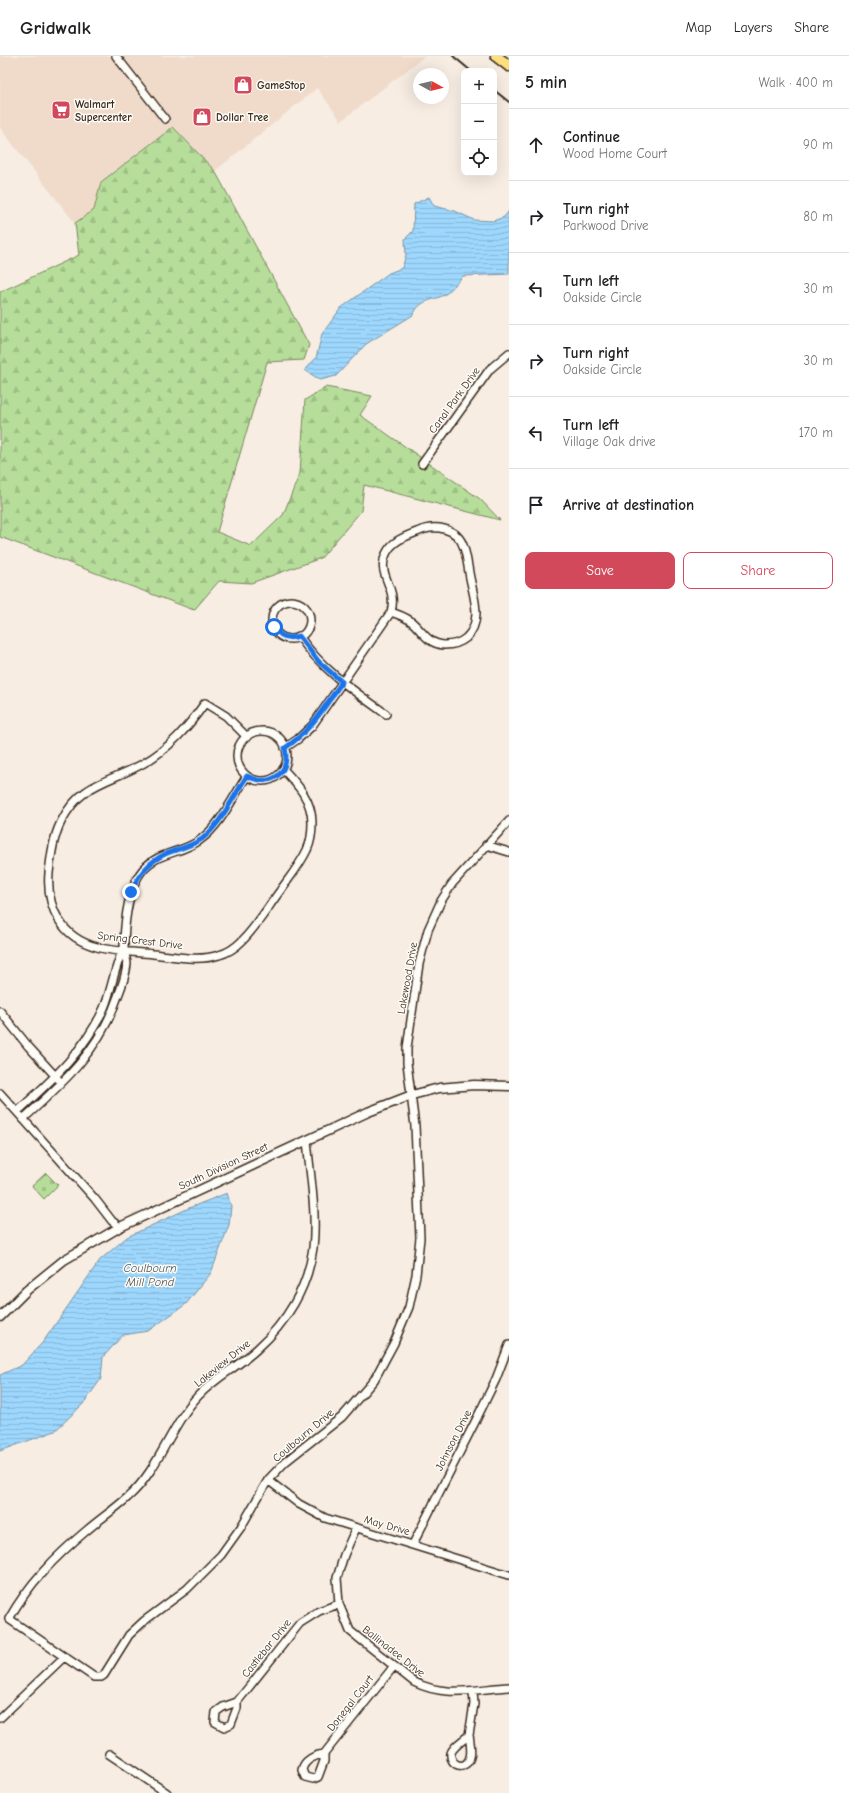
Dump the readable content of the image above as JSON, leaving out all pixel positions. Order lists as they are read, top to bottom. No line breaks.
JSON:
{"streets":{"street":["Canal Park Drive","Spring Crest Drive","Lakewood Drive","South Division Street","Lakeview Drive","Coulbourn Drive","Johnson Drive","May Drive","Castlebar Drive","Ballinadee Drive","Donegal Court"]},"crossings":[["Lakewood Drive","South Division Street"],["Lakewood Drive","Coulbourn Drive"],["South Division Street","Lakeview Drive"],["South Division Street","Coulbourn Drive"],["Lakeview Drive","Coulbourn Drive"],["Coulbourn Drive","May Drive"],["Johnson Drive","May Drive"],["May Drive","Ballinadee Drive"],["Castlebar Drive","Ballinadee Drive"],["Ballinadee Drive","Donegal Court"]],"water":["Coulbourn Mill Pond"],"places":{"shop":["GameStop","Dollar Tree"],"supermarket":["Walmart Supercenter"]},"north":"right","page":{"header":"Gridwalk","nav":["Map","Layers","Share"],"heading":["5 min","Walk · 400 m"],"map_buttons":["+","−"],"list":[["Continue","Wood Home Court","90 m"],["Turn right","Parkwood Drive","80 m"],["Turn left","Oakside Circle","30 m"],["Turn right","Oakside Circle","30 m"],["Turn left","Village Oak drive","170 m"],"Arrive at destination"],"buttons":["Save","Share"]}}
